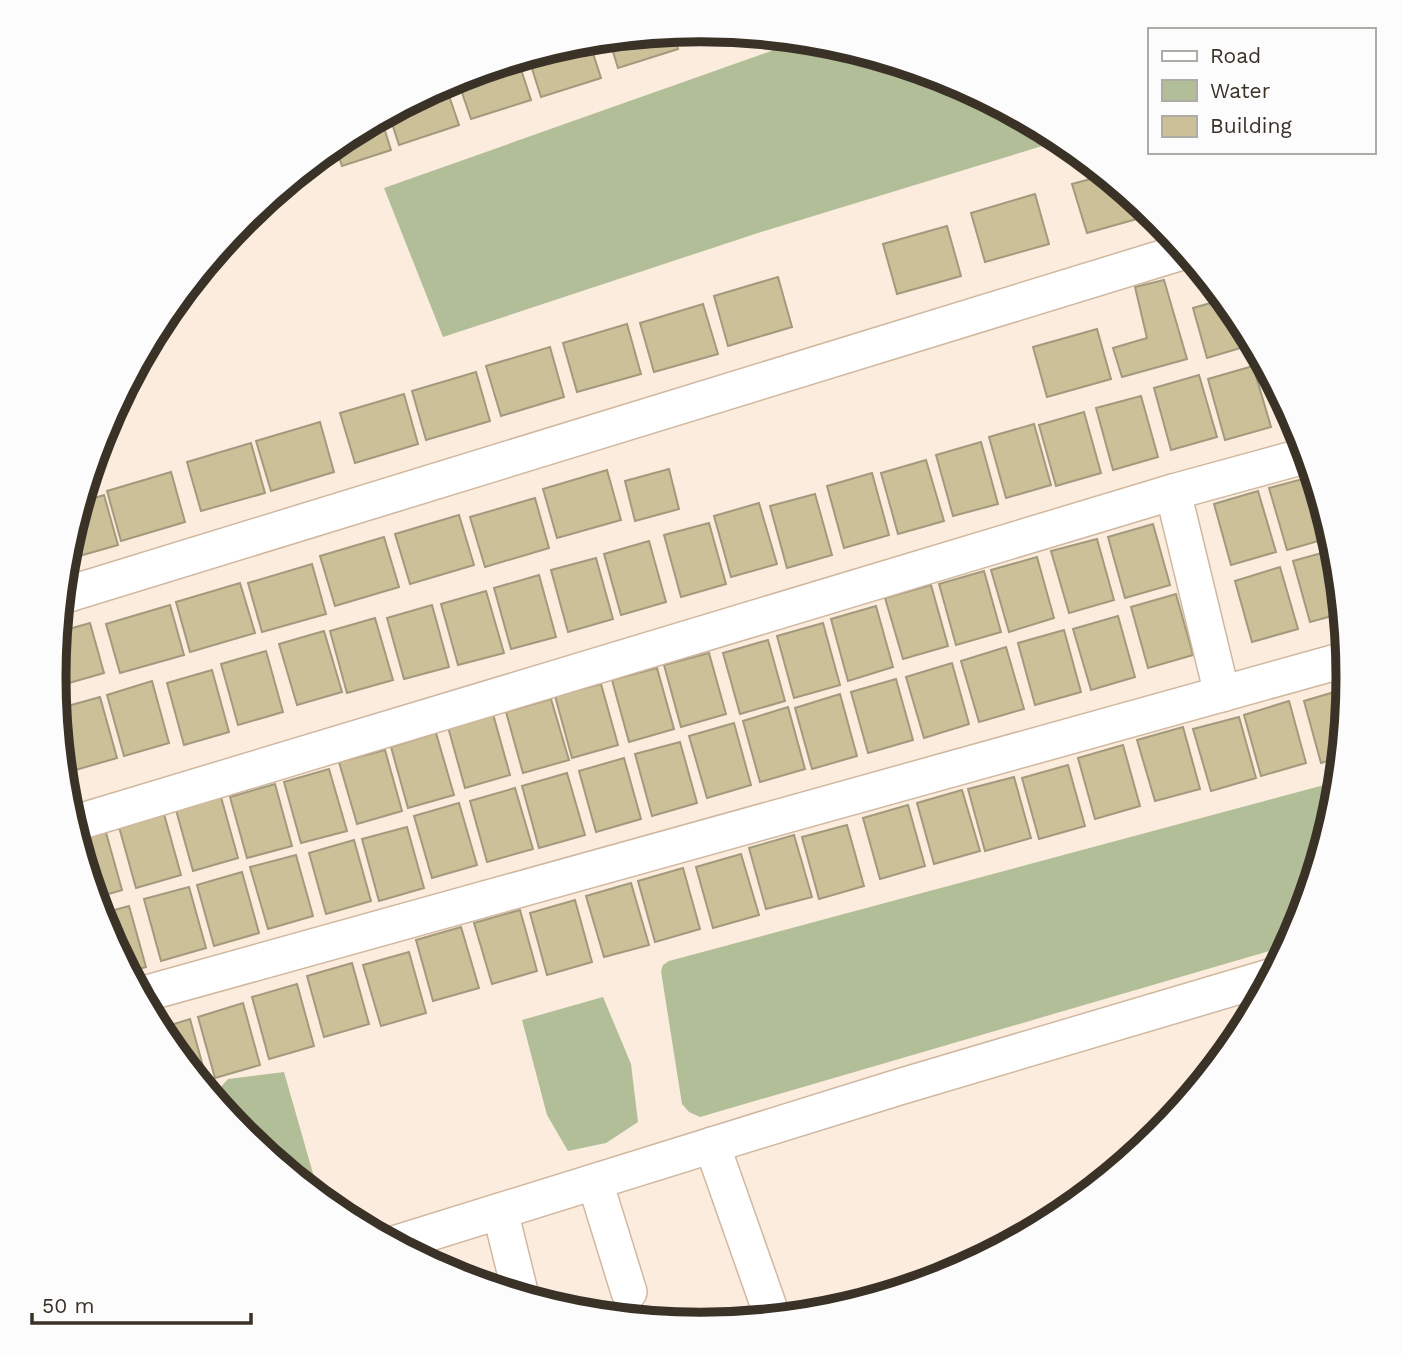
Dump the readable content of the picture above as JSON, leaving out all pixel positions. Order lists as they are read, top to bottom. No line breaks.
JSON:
{"legend":["Road","Water","Building"],"scale_bar":"50 m"}
